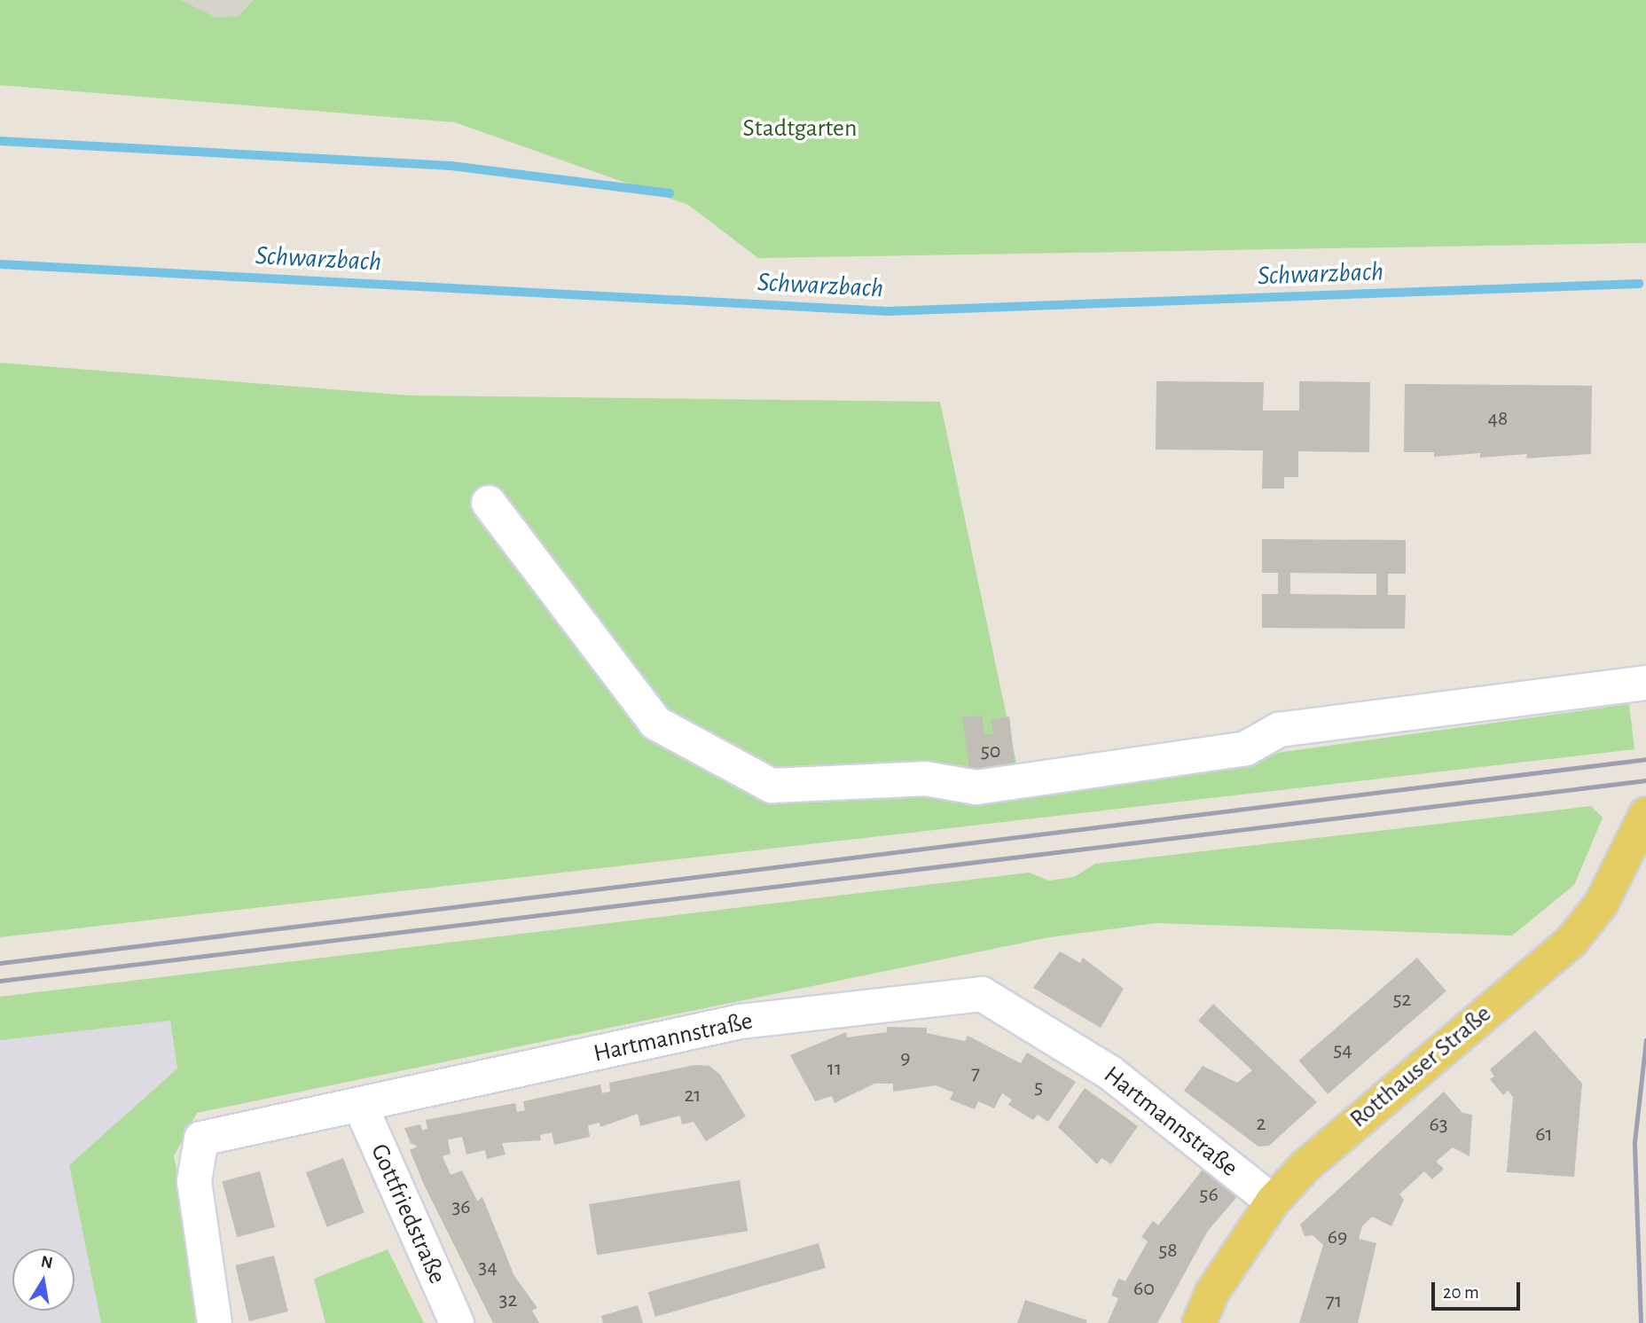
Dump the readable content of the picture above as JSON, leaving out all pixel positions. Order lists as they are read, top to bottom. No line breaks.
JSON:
{"streets":{"main road":["Rotthauser Straße"],"street":["Hartmannstraße","Gottfriedstraße"]},"crossings":[["Hartmannstraße","Rotthauser Straße"],["Hartmannstraße","Gottfriedstraße"]],"water":["Schwarzbach"],"parks":["Stadtgarten"],"house_numbers":["48","50","52","54","9","11","7","5","21","2","63","61","56","36","69","58","34","60","32","71"],"scale_bar":"20 m","north":"top"}
